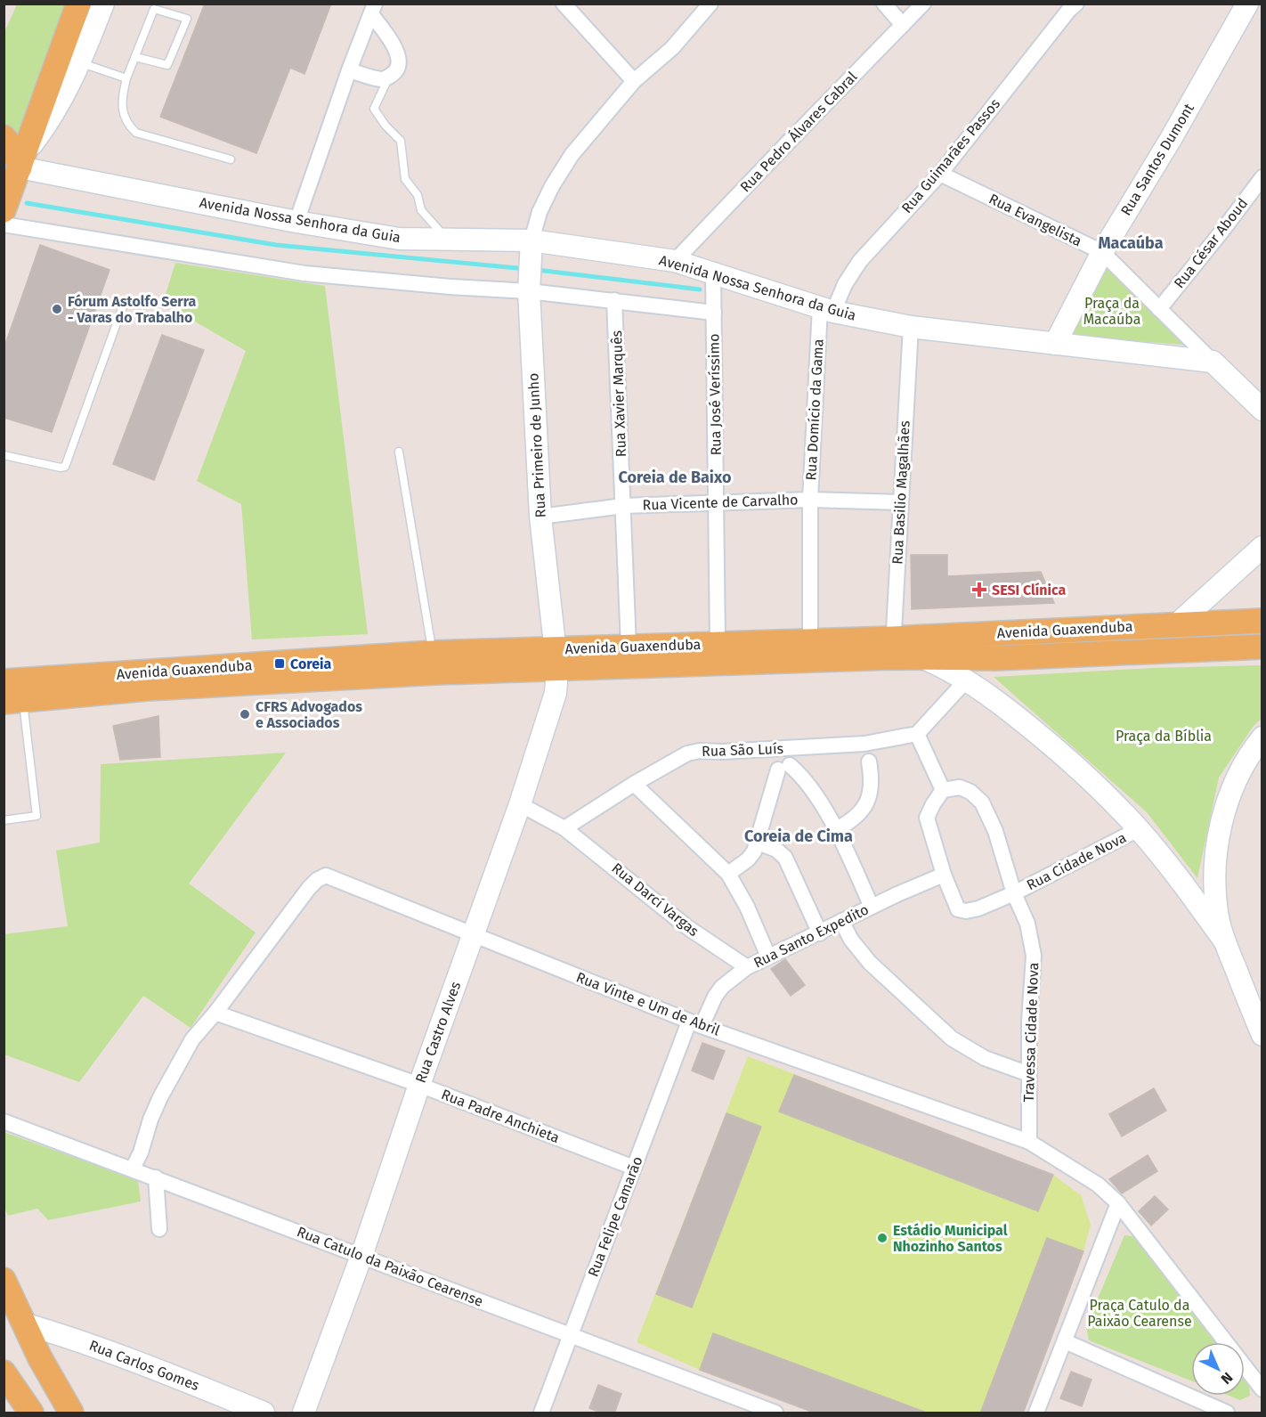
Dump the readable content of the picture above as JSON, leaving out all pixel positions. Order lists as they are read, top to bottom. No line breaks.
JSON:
{"streets":{"main road":["Avenida Guaxenduba"],"street":["Rua Pedro Álvares Cabral","Rua Guimarães Passos","Rua Santos Dumont","Avenida Nossa Senhora da Guia","Rua Evangelista","Rua César Aboud","Rua Xavier Marquês","Rua José Veríssimo","Rua Domício da Gama","Rua Primeiro de Junho","Rua Basilio Magalhães","Rua Vicente de Carvalho","Rua São Luís","Rua Cidade Nova","Rua Darcí Vargas","Rua Santo Expedito","Rua Vinte e Um de Abril","Rua Castro Alves","Travessa Cidade Nova","Rua Padre Anchieta","Rua Felipe Camarão","Rua Catulo da Paixão Cearense","Rua Carlos Gomes"]},"crossings":[["Rua Pedro Álvares Cabral","Avenida Nossa Senhora da Guia"],["Rua Guimarães Passos","Avenida Nossa Senhora da Guia"],["Rua Guimarães Passos","Rua Evangelista"],["Rua Guimarães Passos","Rua Domício da Gama"],["Rua Santos Dumont","Avenida Nossa Senhora da Guia"],["Rua Santos Dumont","Rua Evangelista"],["Avenida Nossa Senhora da Guia","Rua Evangelista"],["Avenida Nossa Senhora da Guia","Rua José Veríssimo"],["Avenida Nossa Senhora da Guia","Rua Domício da Gama"],["Avenida Nossa Senhora da Guia","Rua Primeiro de Junho"],["Avenida Nossa Senhora da Guia","Rua Basilio Magalhães"],["Rua Evangelista","Rua César Aboud"],["Rua Xavier Marquês","Rua Vicente de Carvalho"],["Rua Xavier Marquês","Avenida Guaxenduba"],["Rua José Veríssimo","Rua Vicente de Carvalho"],["Rua José Veríssimo","Avenida Guaxenduba"],["Rua Domício da Gama","Rua Vicente de Carvalho"],["Rua Domício da Gama","Avenida Guaxenduba"],["Rua Primeiro de Junho","Rua Vicente de Carvalho"],["Rua Primeiro de Junho","Avenida Guaxenduba"],["Rua Primeiro de Junho","Rua Castro Alves"],["Rua Basilio Magalhães","Rua Vicente de Carvalho"],["Rua Basilio Magalhães","Avenida Guaxenduba"],["Avenida Guaxenduba","Rua Castro Alves"],["Rua São Luís","Rua Darcí Vargas"],["Rua Cidade Nova","Rua Santo Expedito"],["Rua Cidade Nova","Travessa Cidade Nova"],["Rua Darcí Vargas","Rua Santo Expedito"],["Rua Santo Expedito","Rua Vinte e Um de Abril"],["Rua Santo Expedito","Rua Felipe Camarão"],["Rua Vinte e Um de Abril","Rua Castro Alves"],["Rua Vinte e Um de Abril","Travessa Cidade Nova"],["Rua Vinte e Um de Abril","Rua Padre Anchieta"],["Rua Vinte e Um de Abril","Rua Felipe Camarão"],["Rua Vinte e Um de Abril","Rua Catulo da Paixão Cearense"],["Rua Castro Alves","Rua Padre Anchieta"],["Rua Castro Alves","Rua Catulo da Paixão Cearense"],["Rua Padre Anchieta","Rua Felipe Camarão"],["Rua Felipe Camarão","Rua Catulo da Paixão Cearense"]],"districts":["Macaúba","Coreia de Baixo","Coreia de Cima"],"parks":["Praça da Macaúba","Praça da Bíblia","Praça Catulo da Paixão Cearense"],"places":{"other":["Fórum Astolfo Serra - Varas do Trabalho","CFRS Advogados e Associados","Estádio Municipal Nhozinho Santos"],"health":["SESI Clínica"],"transit":["Coreia"]},"north":"bottom right"}
